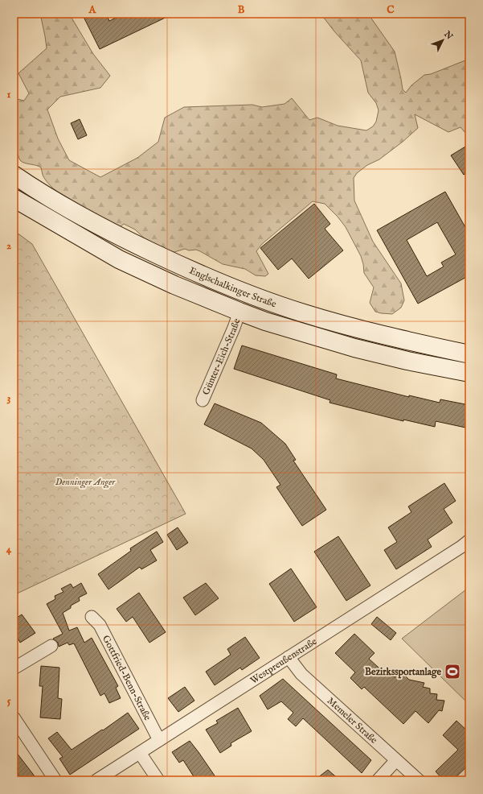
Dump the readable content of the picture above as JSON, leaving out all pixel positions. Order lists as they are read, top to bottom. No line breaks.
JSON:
{"streets":{"main road":["Englschalkinger Straße"],"street":["Günter-Eich-Straße","Westpreußenstraße","Gottfried-Benn-Straße","Memeler Straße"]},"crossings":[["Englschalkinger Straße","Günter-Eich-Straße"],["Westpreußenstraße","Gottfried-Benn-Straße"],["Westpreußenstraße","Memeler Straße"]],"parks":["Denninger Anger"],"places":{"sports":["Bezirkssportanlage"]},"north":"top right","grid":{"columns":["A","B","C"],"rows":["1","2","3","4","5"]}}
